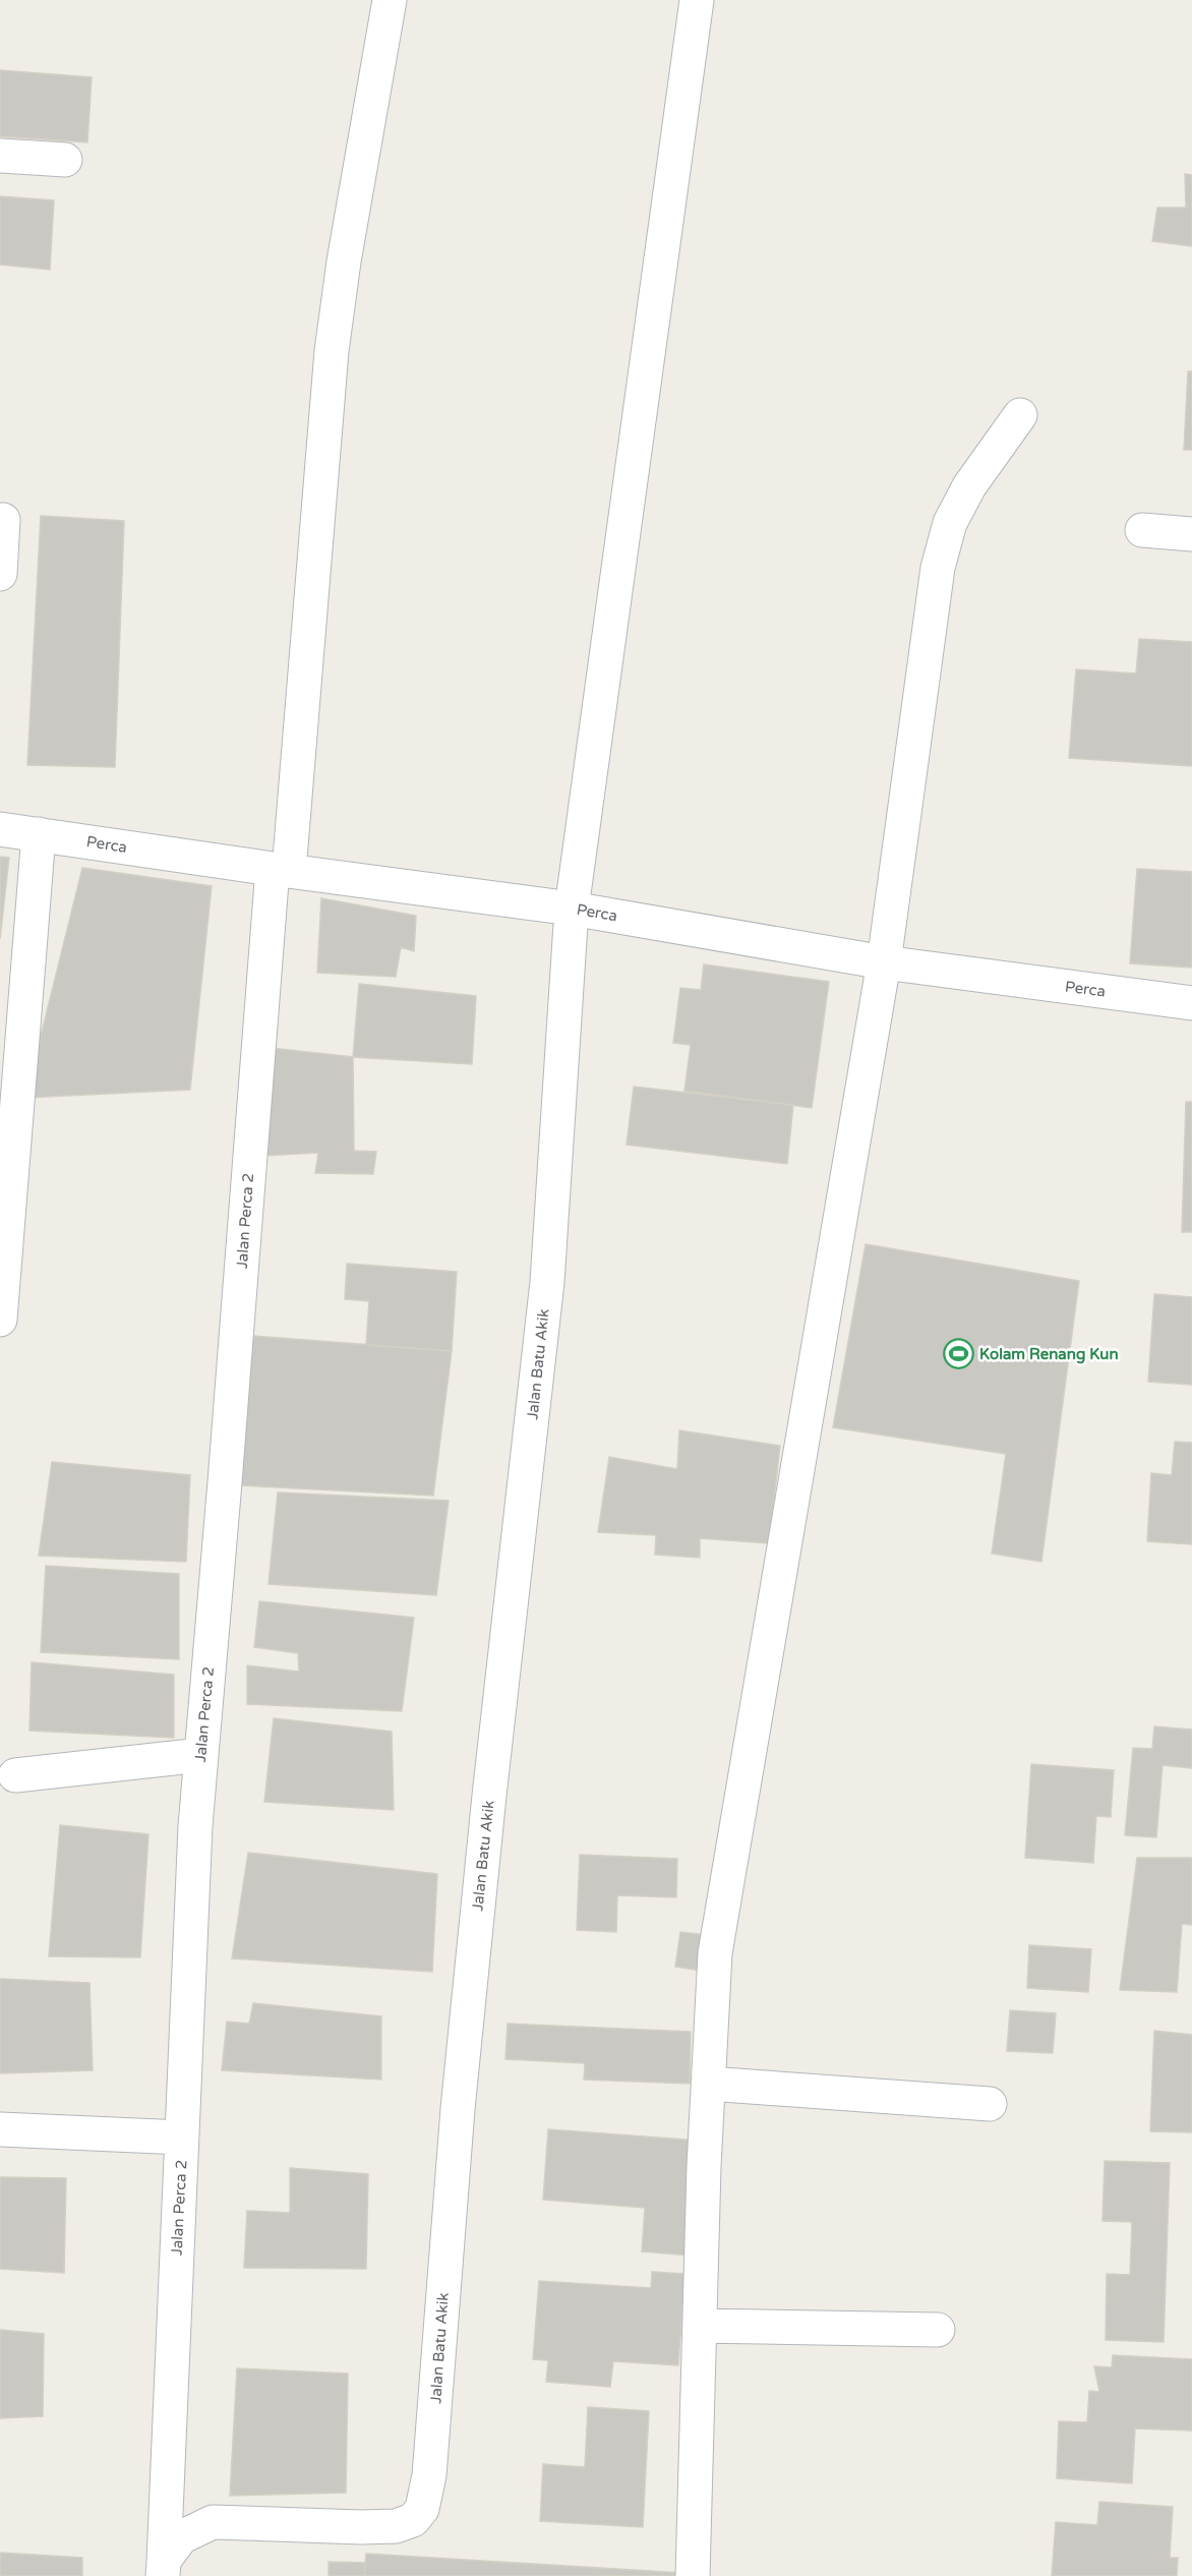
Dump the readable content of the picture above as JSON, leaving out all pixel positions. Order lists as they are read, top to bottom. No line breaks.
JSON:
{"streets":{"street":["Perca","Jalan Perca 2","Jalan Batu Akik"]},"crossings":[["Perca","Jalan Perca 2"],["Perca","Jalan Batu Akik"],["Jalan Perca 2","Jalan Batu Akik"]],"places":{"sports":["Kolam Renang Kun"]}}
